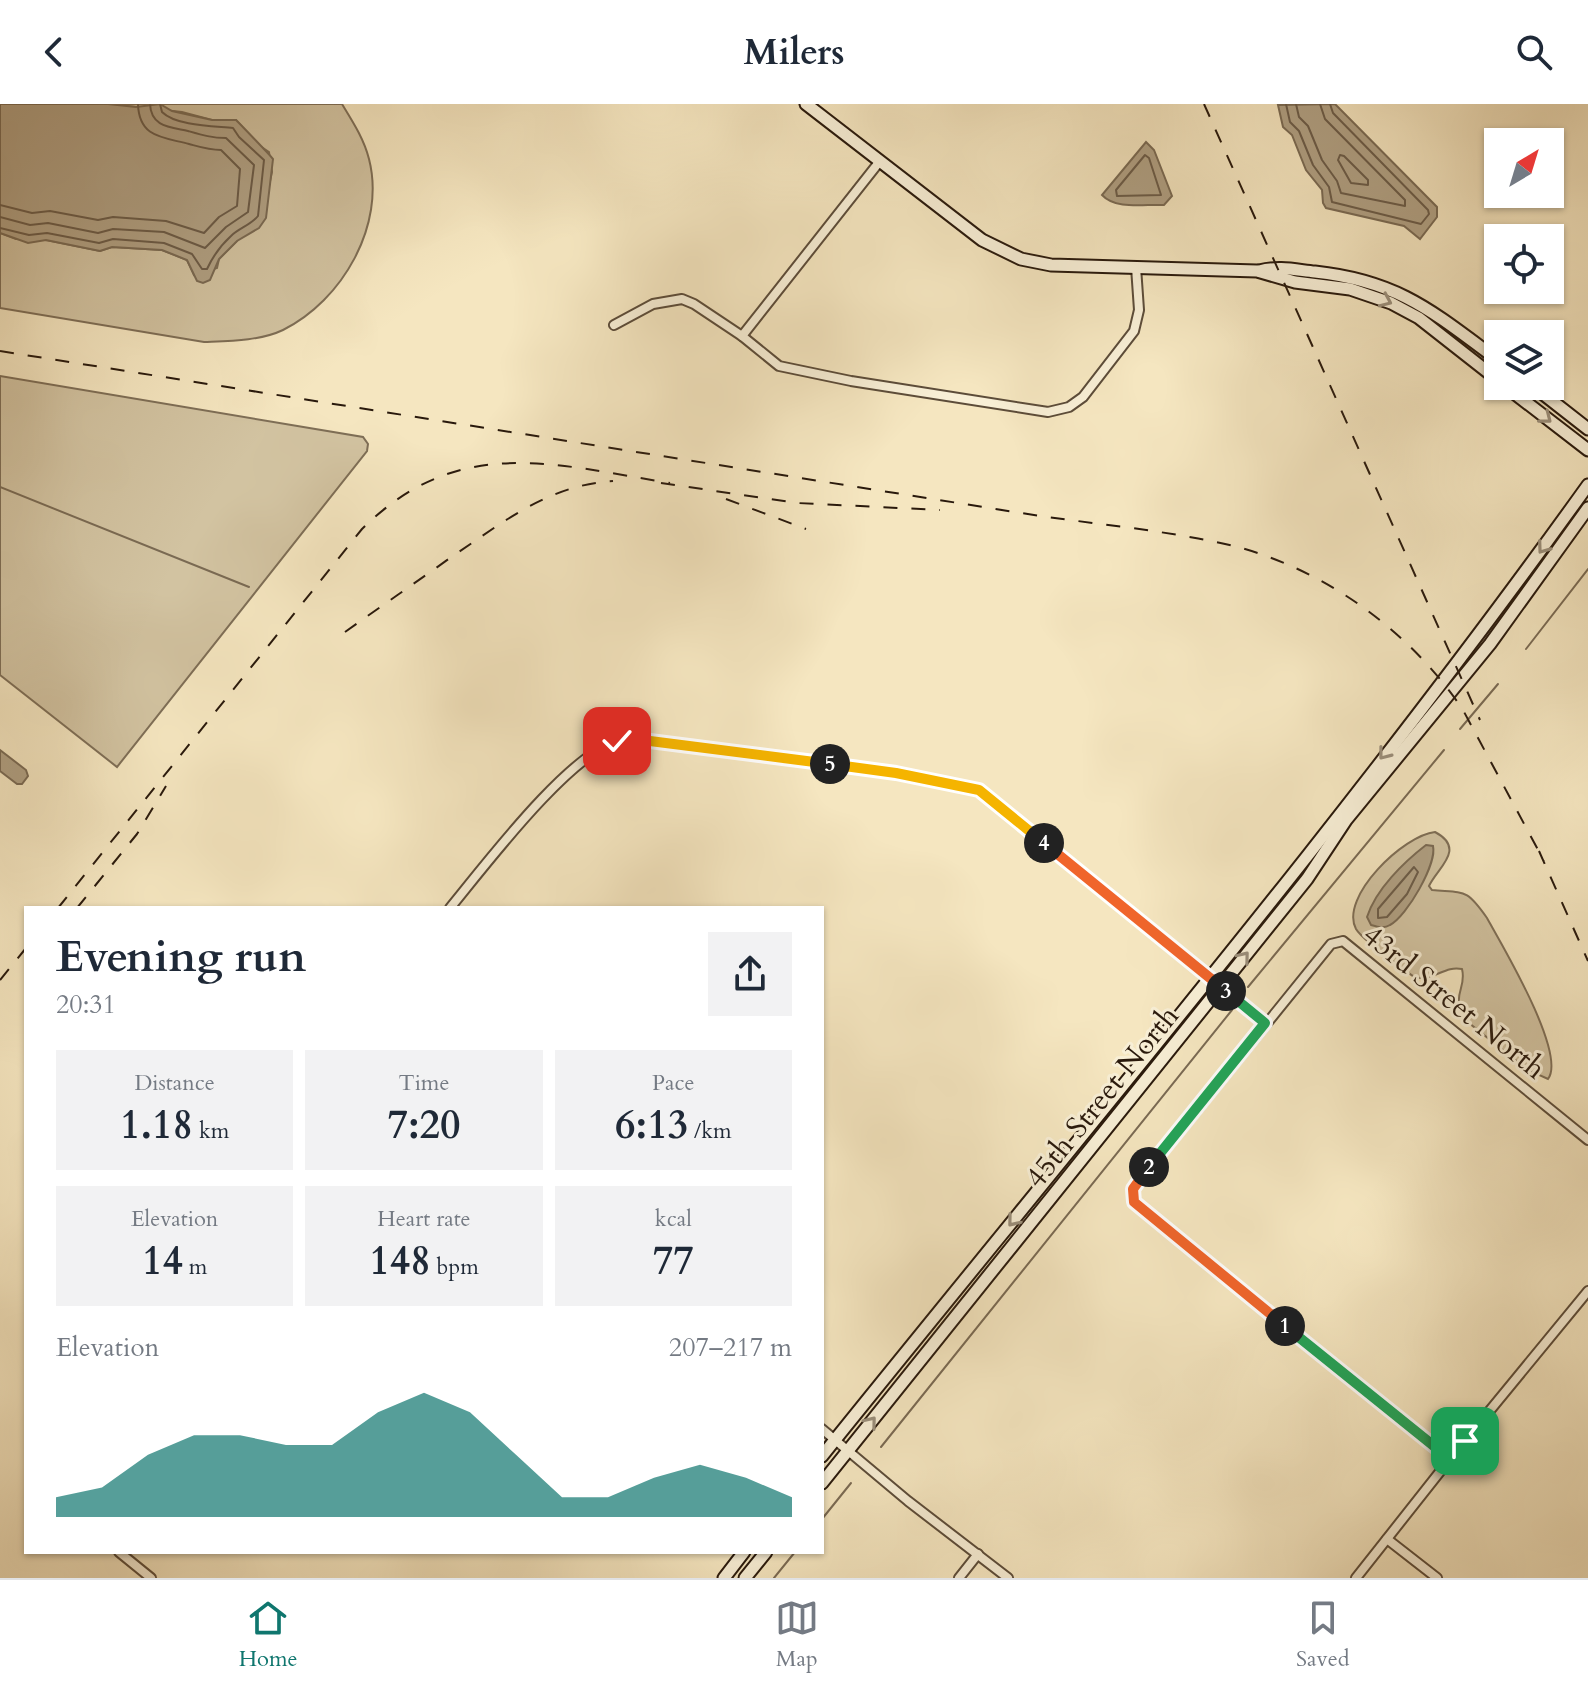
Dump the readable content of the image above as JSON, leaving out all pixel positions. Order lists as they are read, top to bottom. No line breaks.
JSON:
{"streets":{"main road":["45th Street North"],"street":["43rd Street North"]},"north":"top right","page":{"header":"Milers","pins":["5","4","3","2","1"],"heading":["Evening run","20:31"],"stats":[["Distance","1.18 km"],["Time","7:20"],["Pace","6:13 /km"],["Elevation","14 m"],["Heart rate","148 bpm"],["kcal","77"]],"chart":["Elevation","207–217 m"],"tabs":["Home","Map","Saved"]}}
